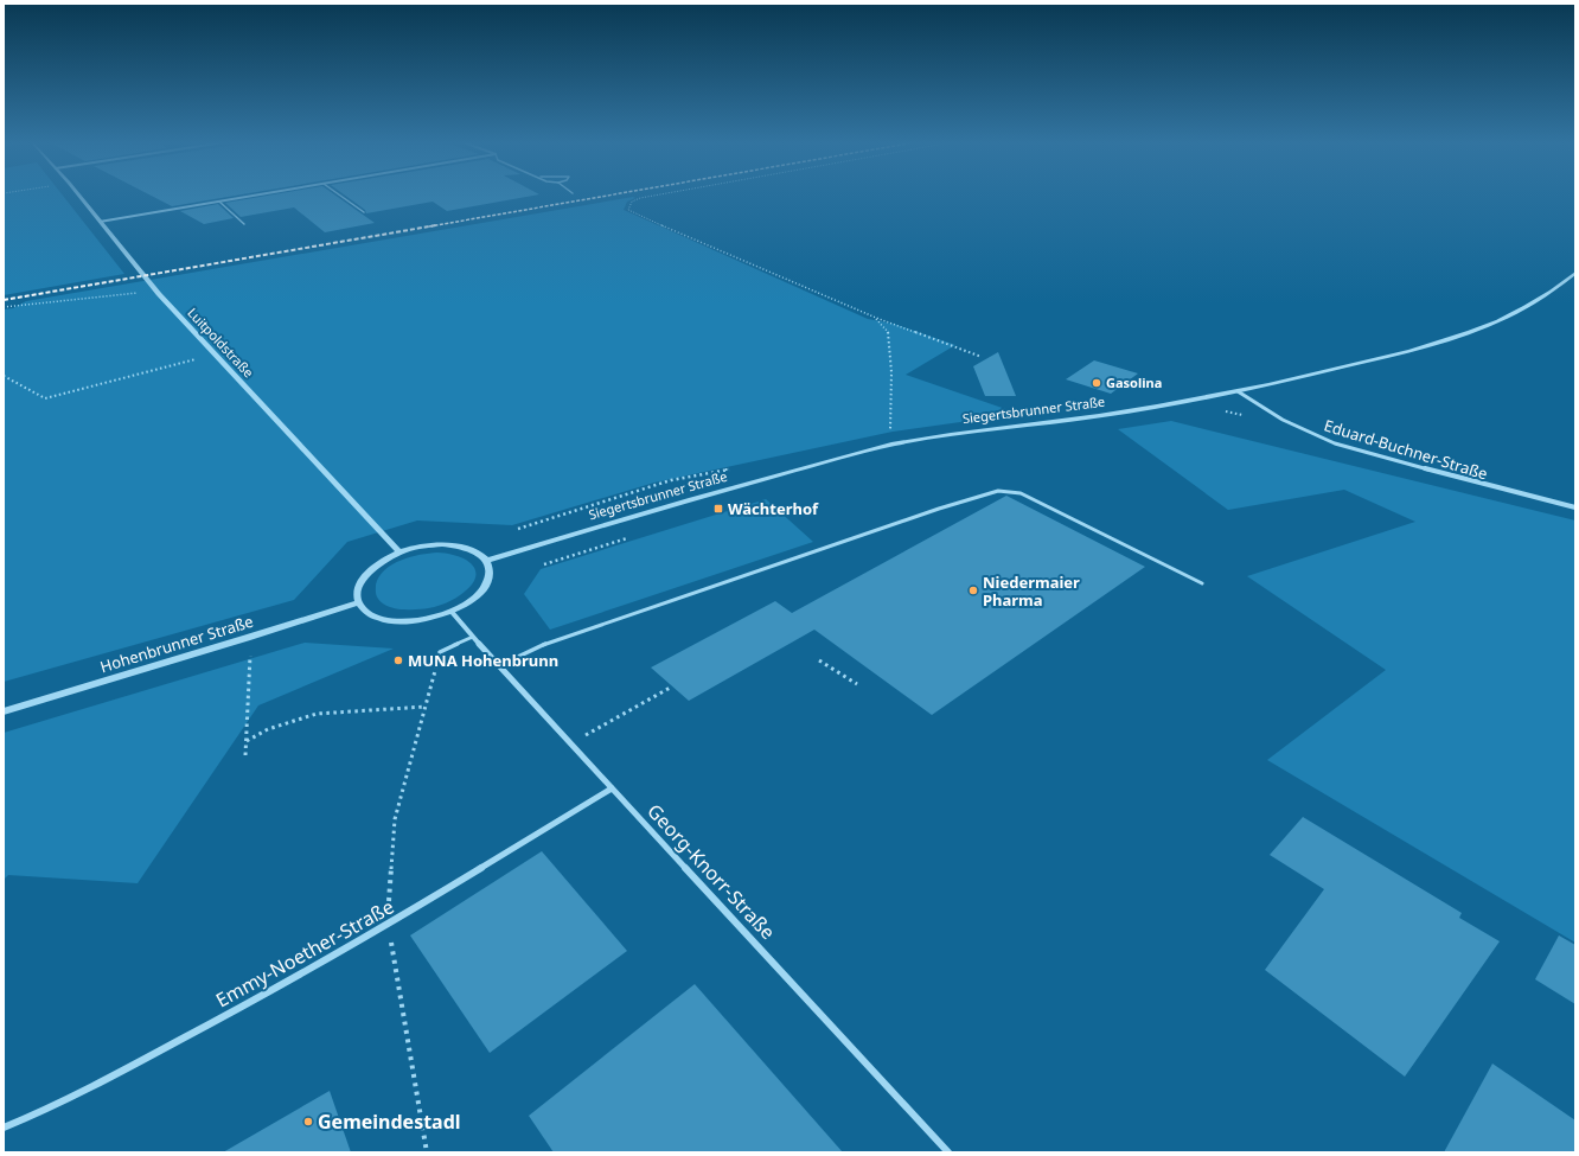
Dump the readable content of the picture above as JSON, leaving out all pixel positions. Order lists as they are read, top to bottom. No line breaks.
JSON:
{"streets":{"street":["Luitpoldstraße","Siegertsbrunner Straße","Eduard-Buchner-Straße","Hohenbrunner Straße","Georg-Knorr-Straße","Emmy-Noether-Straße"]},"crossings":[["Siegertsbrunner Straße","Eduard-Buchner-Straße"],["Georg-Knorr-Straße","Emmy-Noether-Straße"]],"places":{"other":["Gasolina","Niedermaier Pharma","MUNA Hohenbrunn","Gemeindestadl"],"transit":["Wächterhof"]}}
